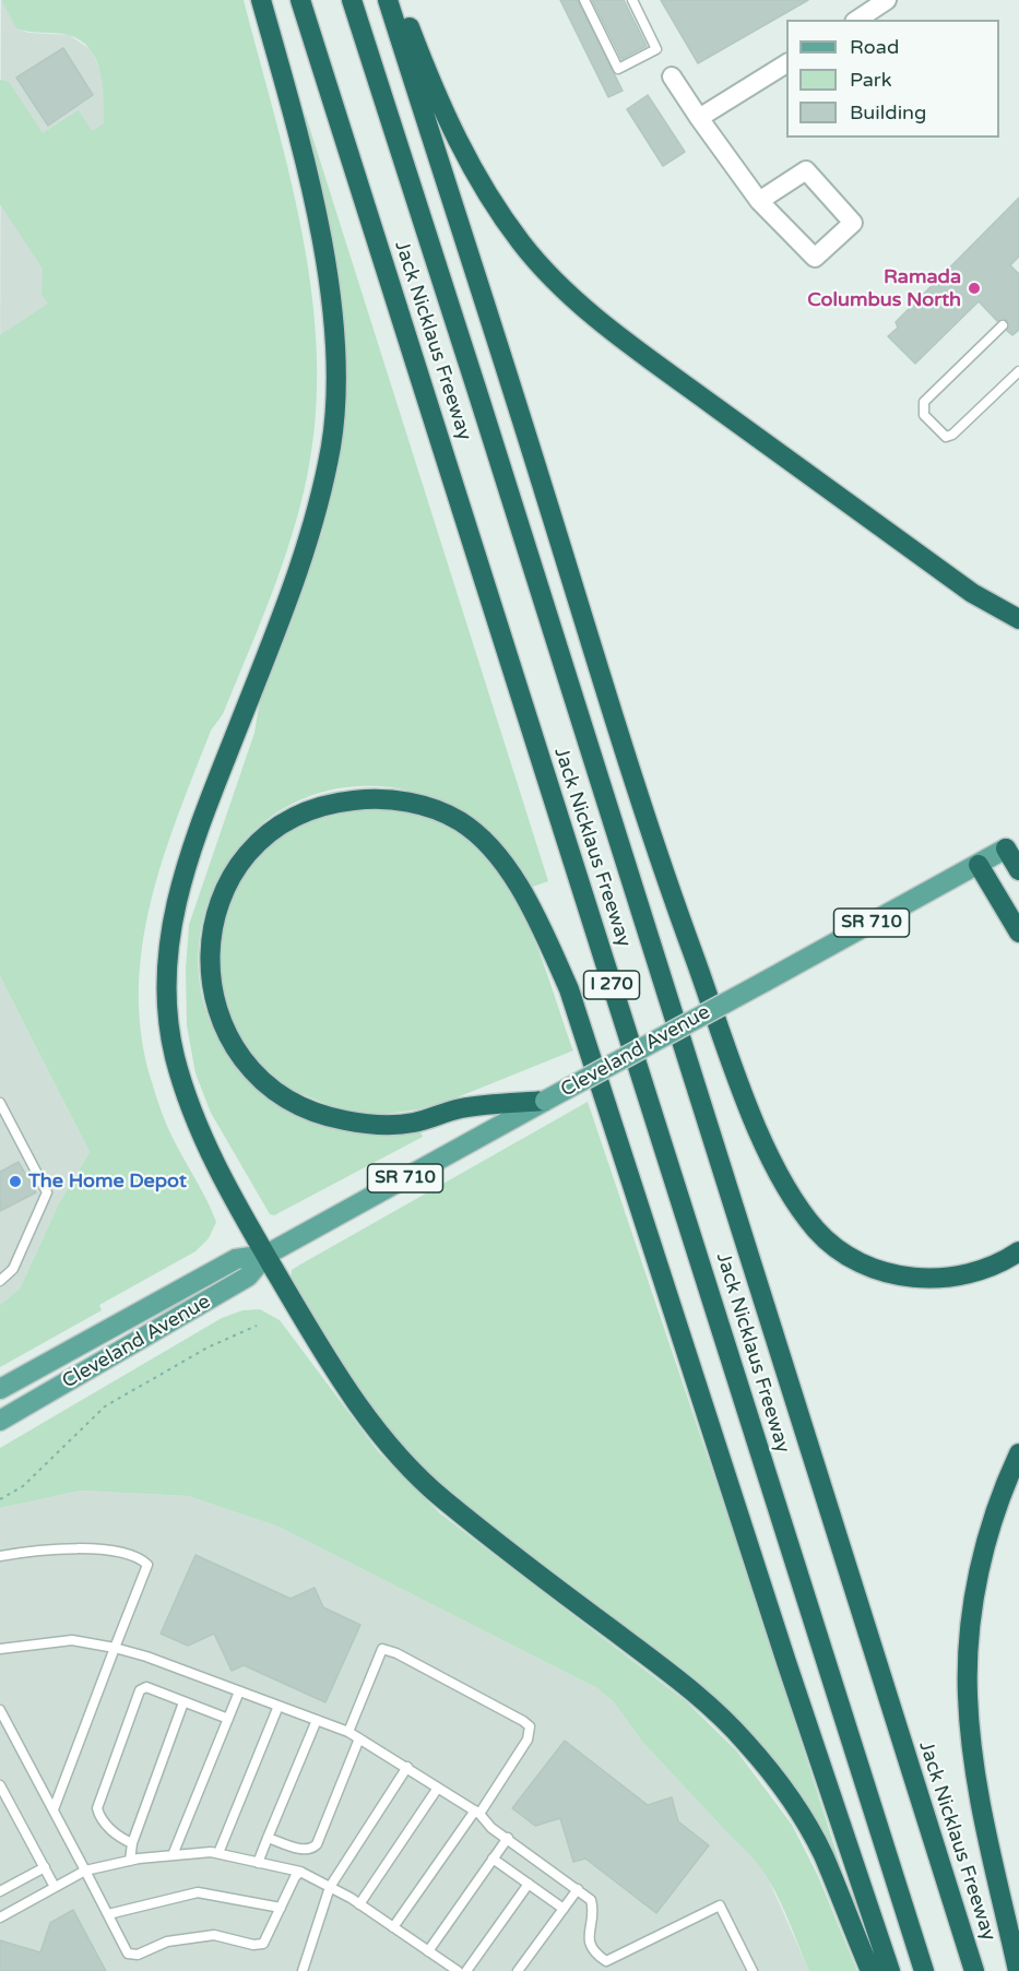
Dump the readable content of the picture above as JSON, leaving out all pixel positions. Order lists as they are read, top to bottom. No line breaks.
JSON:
{"streets":{"highway":["Jack Nicklaus Freeway","I 270"],"main road":["SR 710","Cleveland Avenue"]},"places":["Ramada Columbus North","The Home Depot"],"legend":["Road","Park","Building"]}
